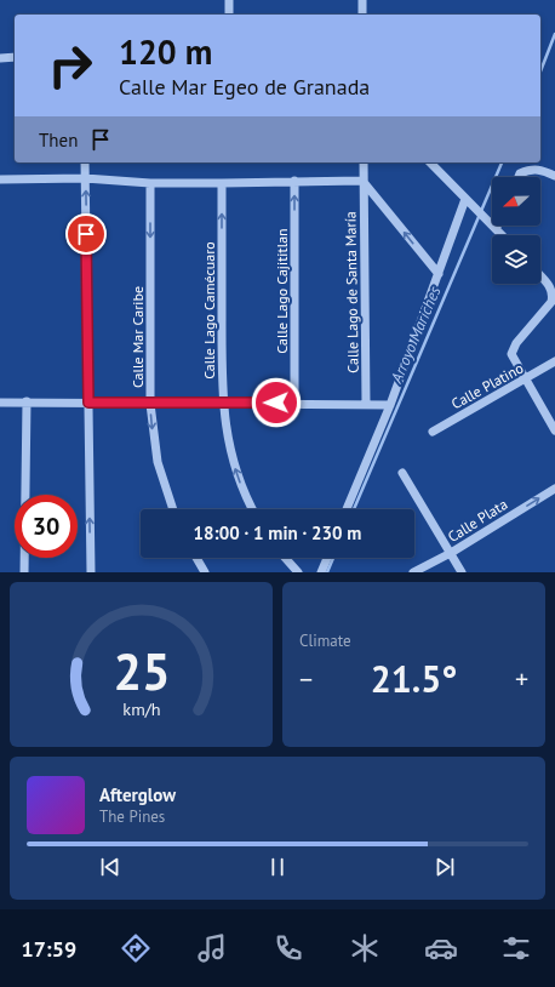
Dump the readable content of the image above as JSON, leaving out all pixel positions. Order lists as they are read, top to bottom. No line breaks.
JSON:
{"streets":{"street":["Calle Lago Cajititlan","Calle Lago de Santa María","Calle Lago Camécuaro","Calle Mar Caribe","Calle Platino","Calle Plata"]},"one_way":["Calle Lago Cajititlan","Calle Lago Camécuaro","Calle Plata"],"water":["Arroyo Mariches"],"north":"left","page":{"turn":["120 m","Calle Mar Egeo de Granada"],"then":"Then","limit":"30","trip":"18:00 · 1 min · 230 m","tile":"Climate","heat":["−","21.5°","+"],"song":["Afterglow","The Pines"],"tabs":"17:59","gauge":["25","km/h"]}}
